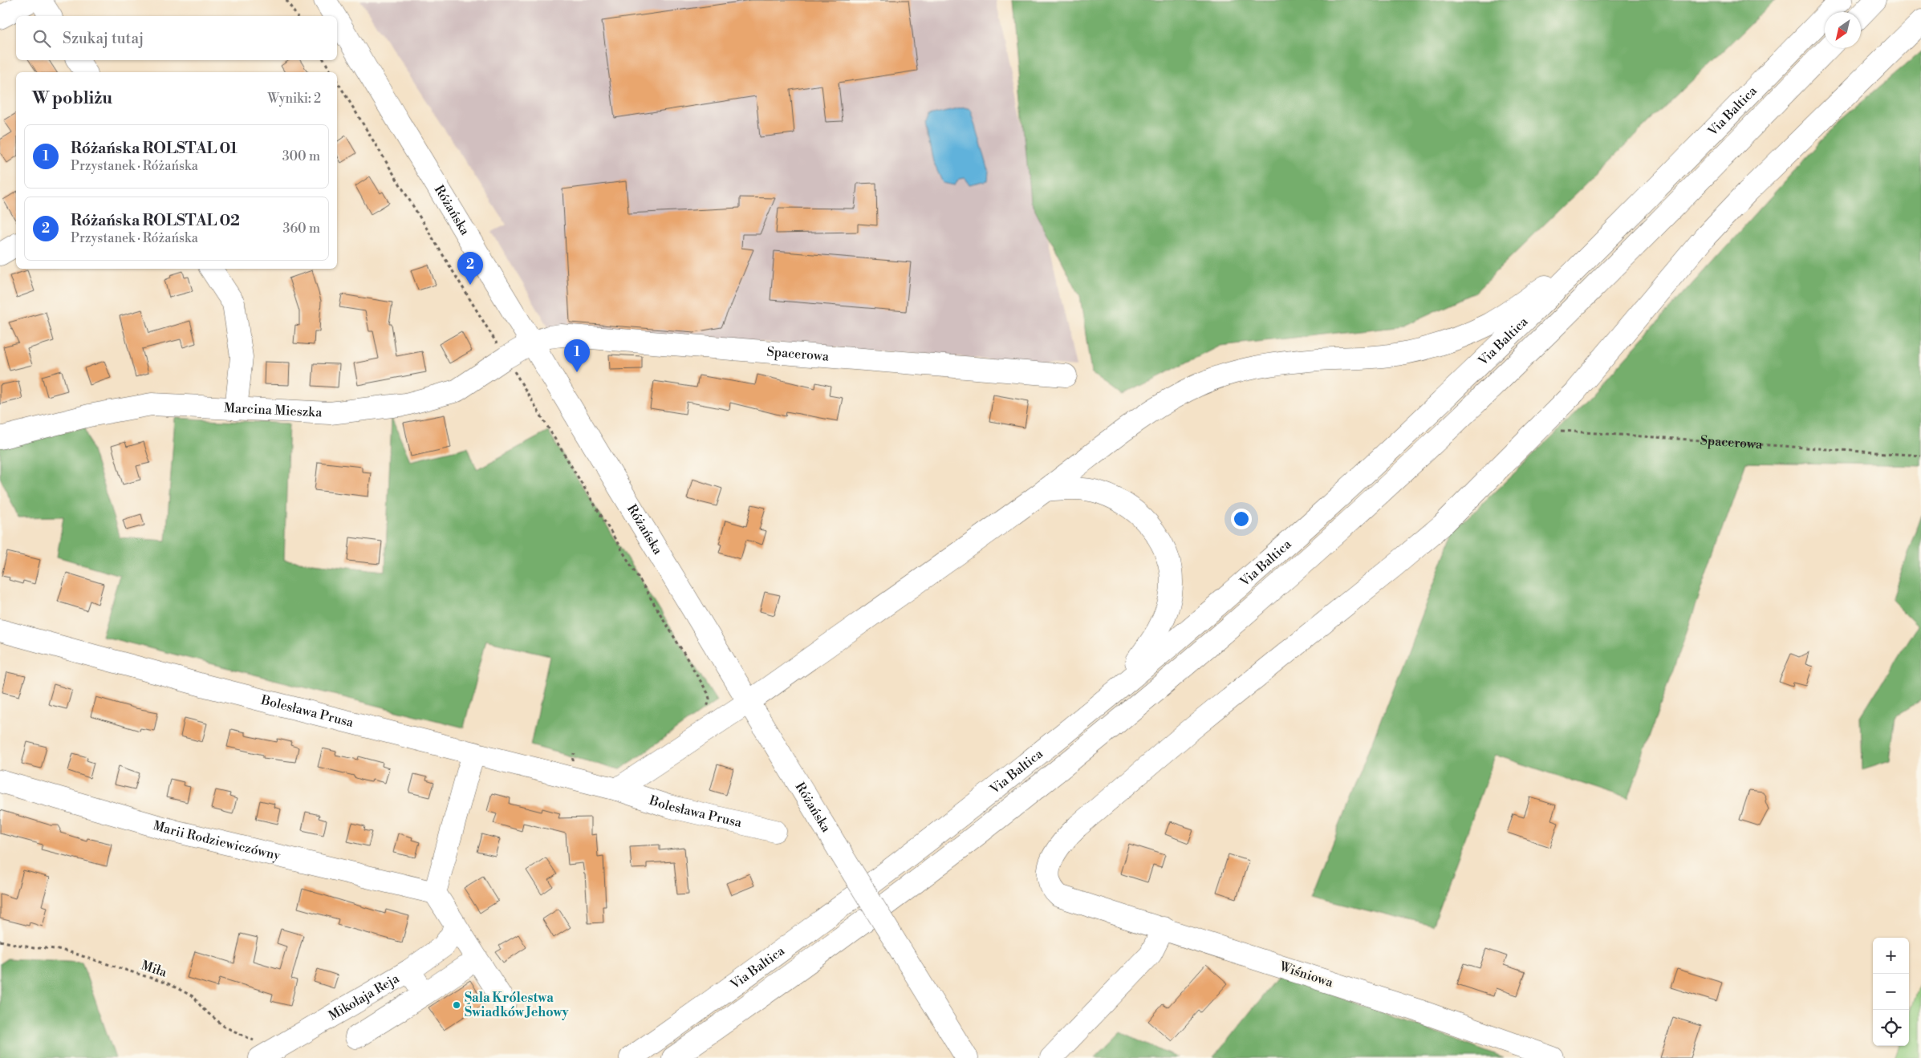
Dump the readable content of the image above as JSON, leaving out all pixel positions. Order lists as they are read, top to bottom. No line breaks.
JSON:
{"streets":{"main road":["Via Baltica","Różańska","Spacerowa","Marcina Mieszka","Bolesława Prusa","Marii Rodziewiczówny","Wiśniowa","Mikołaja Reja"],"path":["Miła"]},"crossings":[["Różańska","Spacerowa"],["Różańska","Marcina Mieszka"],["Spacerowa","Marcina Mieszka"],["Spacerowa","Wiśniowa"],["Miła","Mikołaja Reja"]],"places":["Sala Królestwa Świadków Jehowy"],"north":"bottom left","page":{"search":"Szukaj tutaj","heading":["W pobliżu","Wyniki: 2"],"list":[{"mark":"1","name":"Różańska ROLSTAL 01","note":"Przystanek · Różańska","value":"300 m"},{"mark":"2","name":"Różańska ROLSTAL 02","note":"Przystanek · Różańska","value":"360 m"}],"pins":["2","1"],"map_buttons":["+","−"]}}
